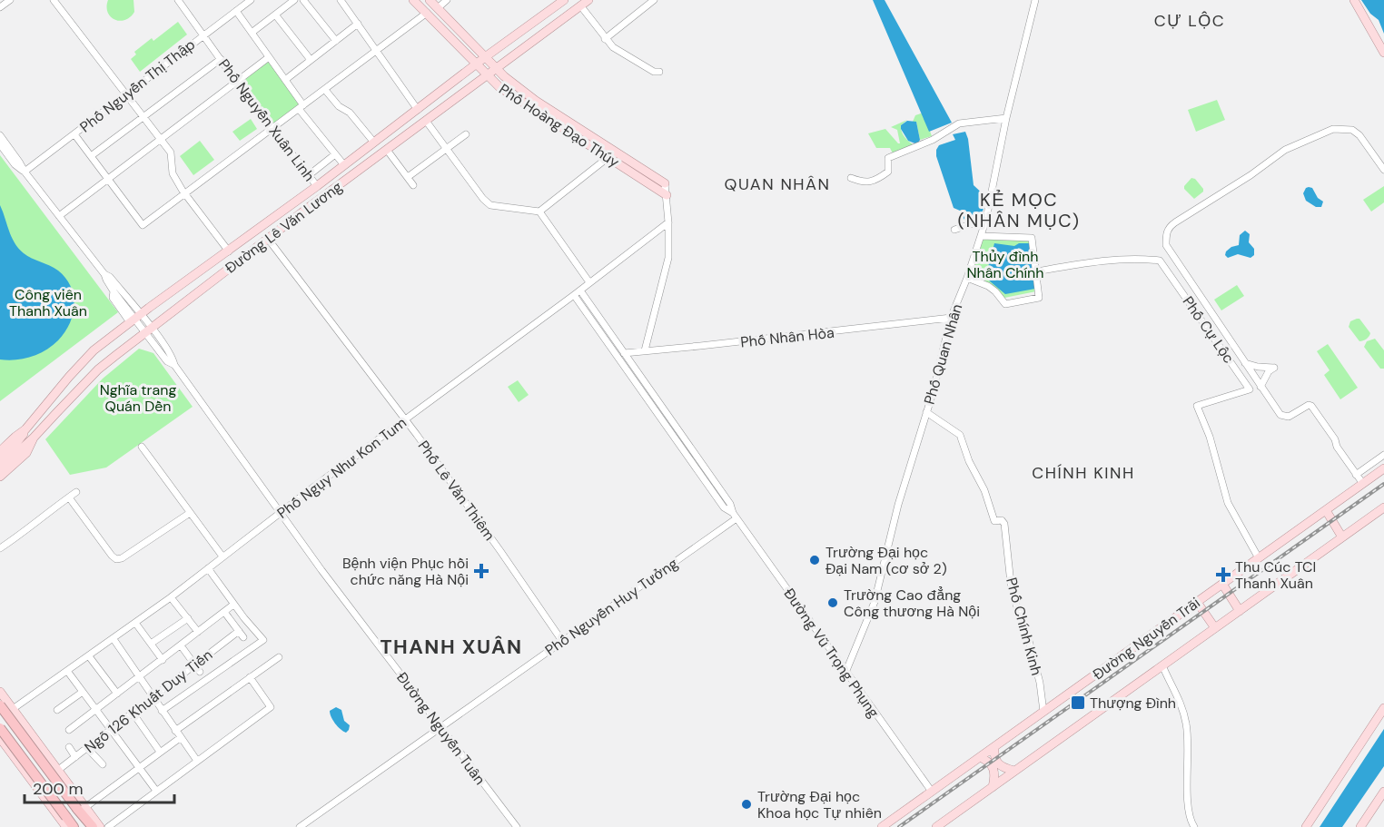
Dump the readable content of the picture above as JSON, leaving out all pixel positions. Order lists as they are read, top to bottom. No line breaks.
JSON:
{"streets":{"main road":["Phố Hoàng Đạo Thúy","Đường Lê Văn Lương","Đường Nguyễn Trãi"],"street":["Phố Nguyễn Thị Thập","Phố Nguyễn Xuân Linh","Phố Cự Lộc","Phố Nhân Hòa","Phố Quan Nhân","Phố Ngụy Như Kon Tum","Phố Lê Văn Thiêm","Phố Nguyễn Huy Tưởng","Phố Chính Kinh","Đường Vũ Trọng Phụng","Ngõ 126 Khuất Duy Tiến","Đường Nguyễn Tuân"]},"crossings":[["Phố Nguyễn Thị Thập","Phố Nguyễn Xuân Linh"],["Phố Nguyễn Xuân Linh","Đường Lê Văn Lương"],["Phố Hoàng Đạo Thúy","Đường Lê Văn Lương"],["Đường Lê Văn Lương","Phố Lê Văn Thiêm"],["Đường Lê Văn Lương","Đường Nguyễn Tuân"],["Phố Cự Lộc","Đường Nguyễn Trãi"],["Phố Nhân Hòa","Phố Quan Nhân"],["Phố Nhân Hòa","Đường Vũ Trọng Phụng"],["Phố Quan Nhân","Phố Chính Kinh"],["Phố Quan Nhân","Đường Vũ Trọng Phụng"],["Phố Ngụy Như Kon Tum","Phố Lê Văn Thiêm"],["Phố Ngụy Như Kon Tum","Đường Vũ Trọng Phụng"],["Phố Ngụy Như Kon Tum","Đường Nguyễn Tuân"],["Phố Lê Văn Thiêm","Phố Nguyễn Huy Tưởng"],["Phố Nguyễn Huy Tưởng","Đường Vũ Trọng Phụng"],["Phố Nguyễn Huy Tưởng","Đường Nguyễn Tuân"],["Phố Chính Kinh","Đường Nguyễn Trãi"],["Đường Nguyễn Trãi","Đường Vũ Trọng Phụng"]],"districts":["CỰ LỘC","QUAN NHÂN","KẺ MỌC (NHÂN MỤC)","CHÍNH KINH","THANH XUÂN"],"parks":["Thủy đình Nhân Chính","Công viên Thanh Xuân","Nghĩa trang Quán Dền"],"places":{"other":["Trường Đại học Đại Nam (cơ sở 2)","Trường Cao đẳng Công thương Hà Nội","Trường Đại học Khoa học Tự nhiên"],"health":["Bệnh viện Phục hồi chức năng Hà Nội","Thu Cúc TCI Thanh Xuân"],"transit":["Thượng Đình"]},"scale_bar":"200 m"}
